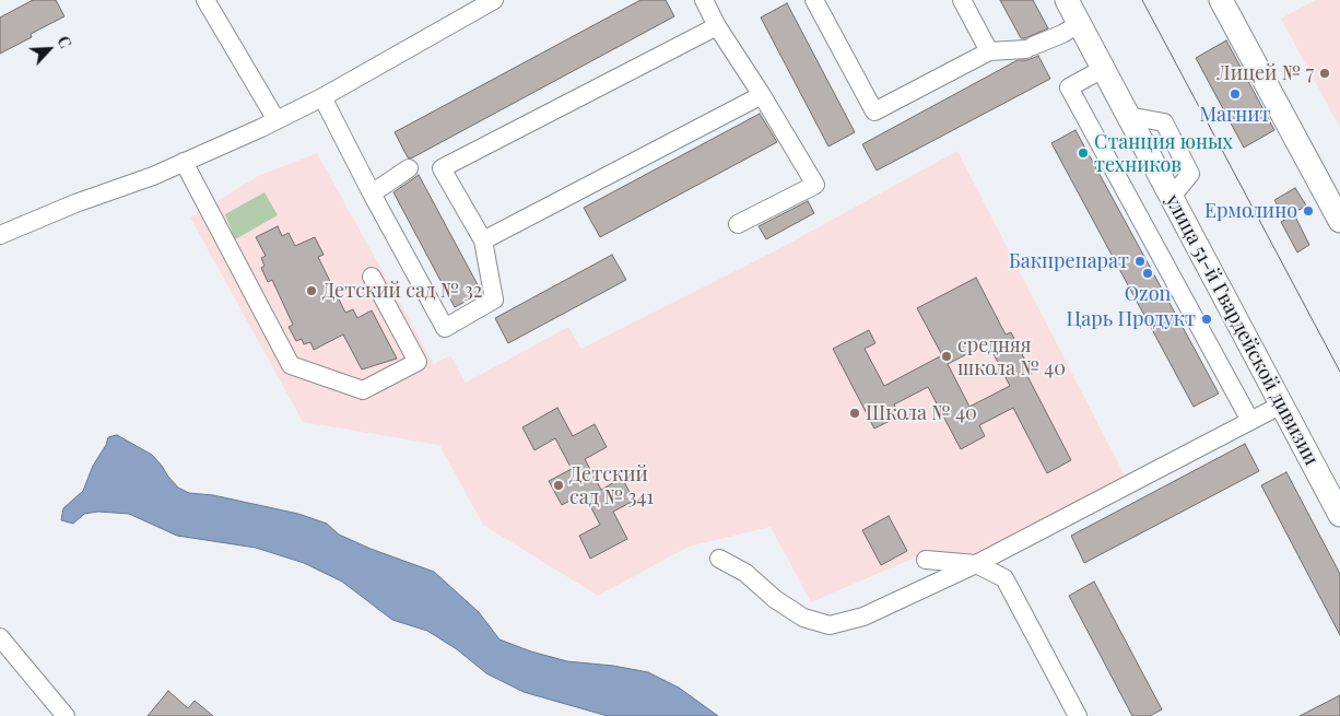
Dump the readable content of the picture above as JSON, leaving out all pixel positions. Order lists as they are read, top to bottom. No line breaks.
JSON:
{"streets":{"main road":["улица 51-й Гвардейской дивизии"]},"places":["Лицей № 7","Магнит","Станция юных техников","Ермолино","Бакпрепарат","Ozon","Детский сад № 32","Царь Продукт","средняя школа № 40","Школа № 40","Детский сад № 341"],"north":"top right"}
